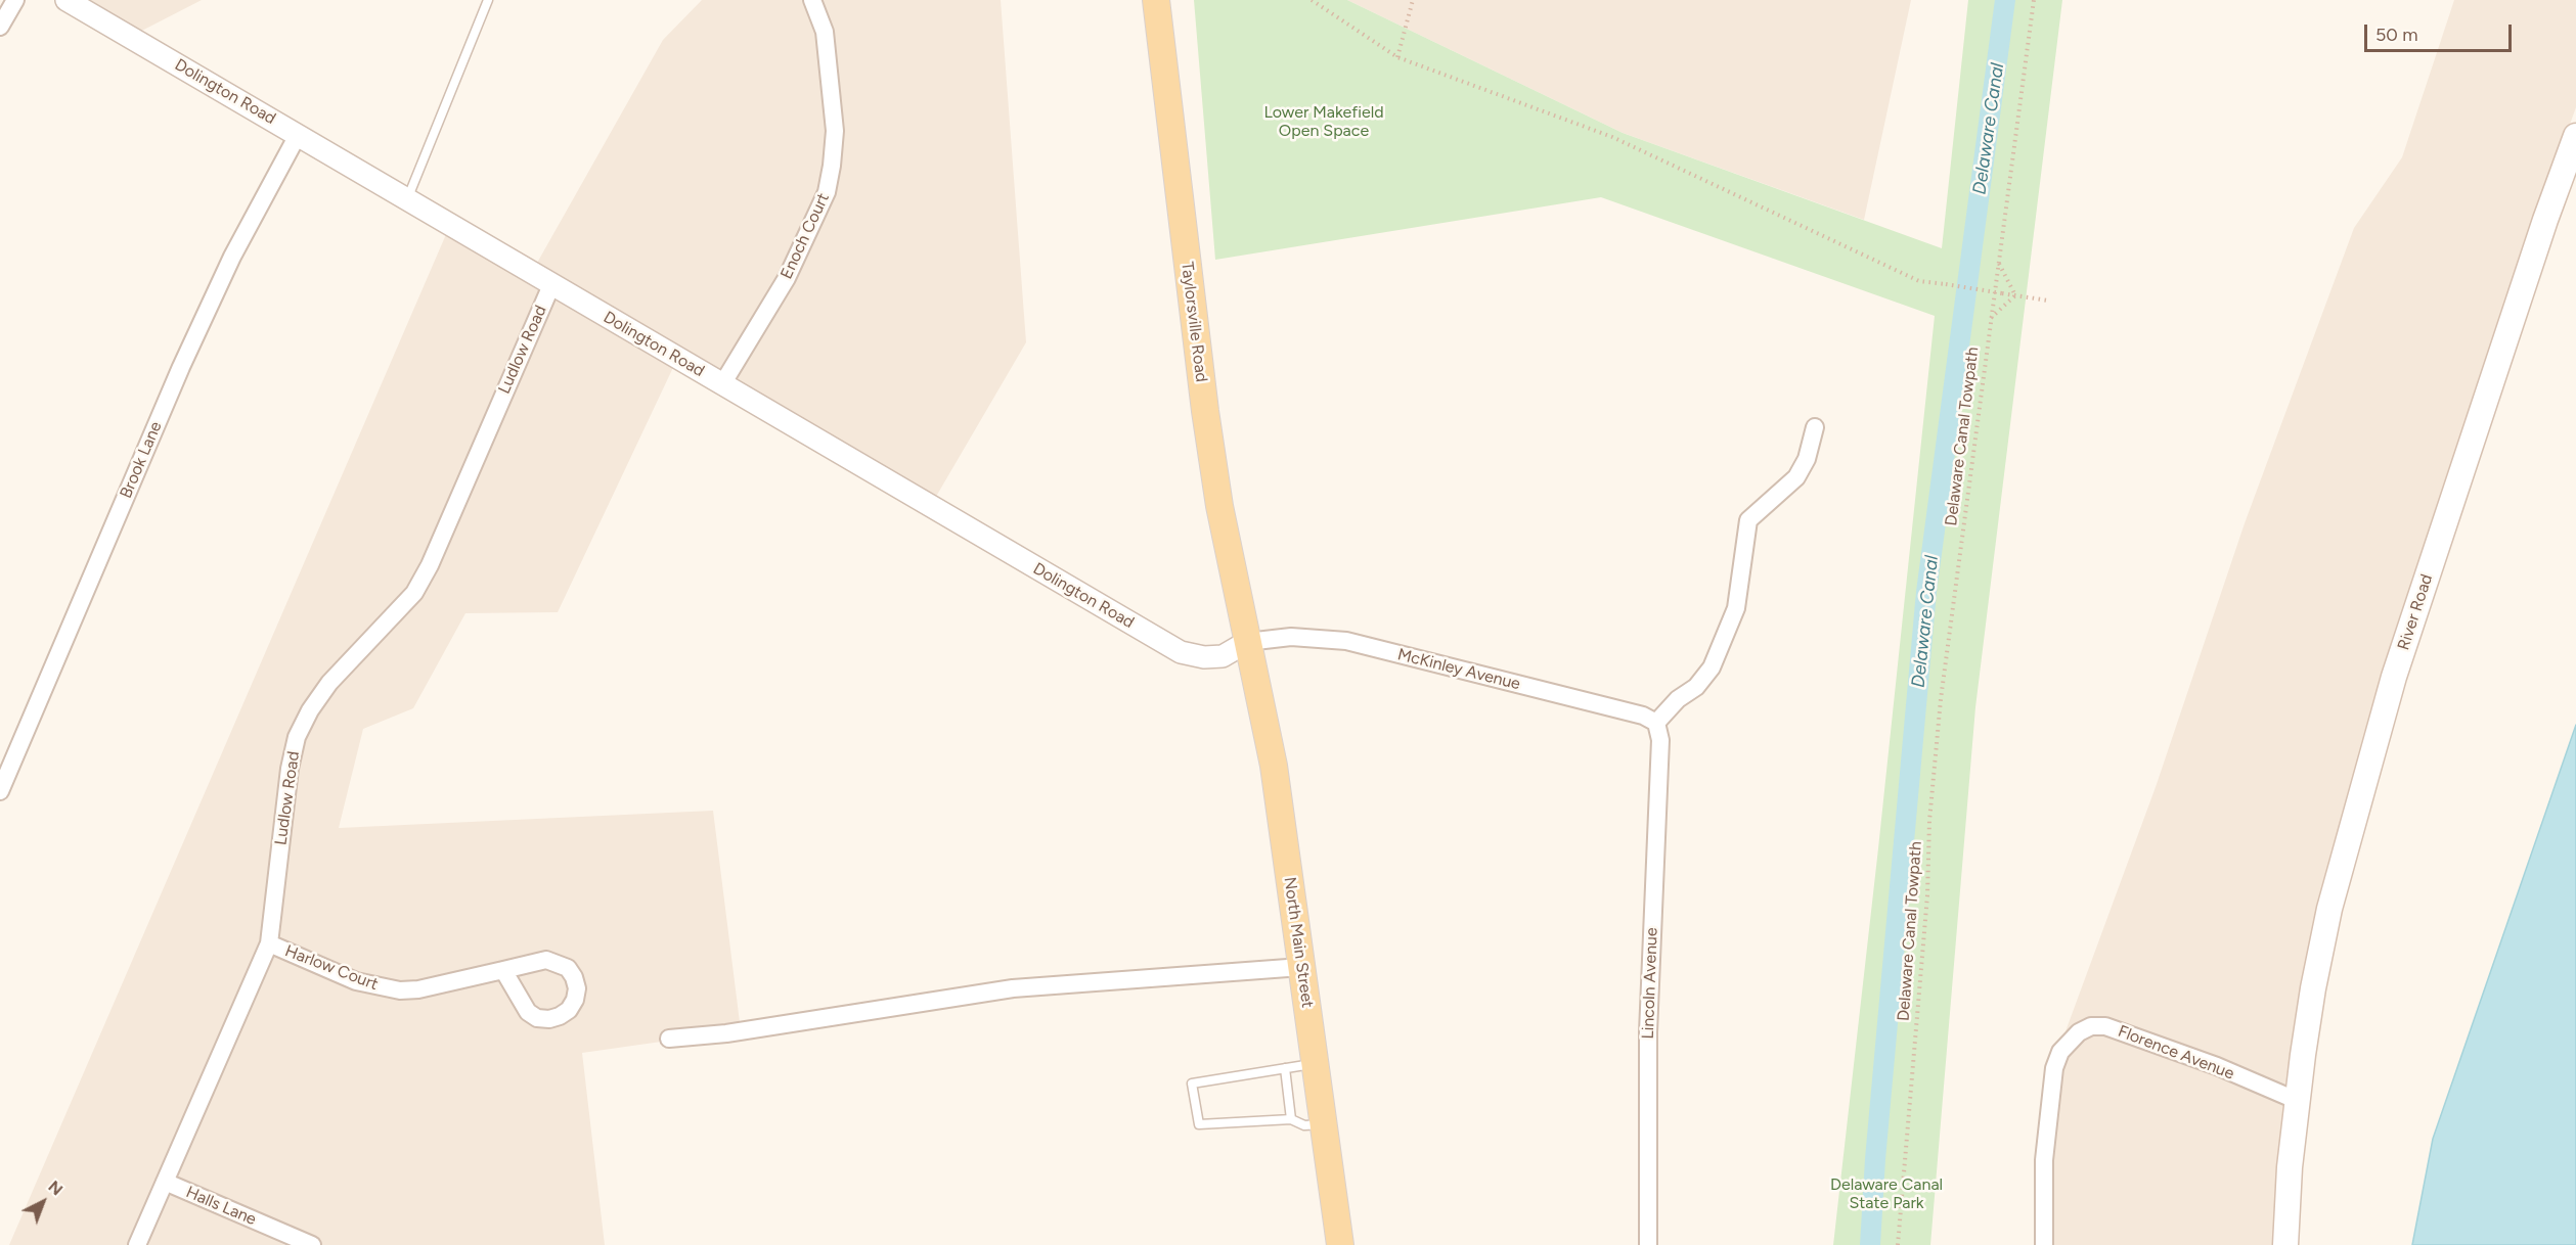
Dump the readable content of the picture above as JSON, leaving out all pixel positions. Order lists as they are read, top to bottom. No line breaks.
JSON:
{"streets":{"main road":["Taylorsville Road","River Road","North Main Street"],"street":["Dolington Road","Enoch Court","Ludlow Road","Brook Lane","McKinley Avenue","Harlow Court","Lincoln Avenue","Florence Avenue","Halls Lane"],"path":["Delaware Canal Towpath"]},"crossings":[["Dolington Road","Enoch Court"],["Dolington Road","Taylorsville Road"],["Dolington Road","Ludlow Road"],["Dolington Road","Brook Lane"],["Dolington Road","McKinley Avenue"],["Dolington Road","North Main Street"],["Taylorsville Road","McKinley Avenue"],["Taylorsville Road","North Main Street"],["Ludlow Road","Harlow Court"],["Ludlow Road","Halls Lane"],["River Road","Florence Avenue"],["McKinley Avenue","North Main Street"],["McKinley Avenue","Lincoln Avenue"]],"water":["Delaware Canal"],"parks":["Lower Makefield Open Space","Delaware Canal State Park"],"scale_bar":"50 m","north":"top right"}
